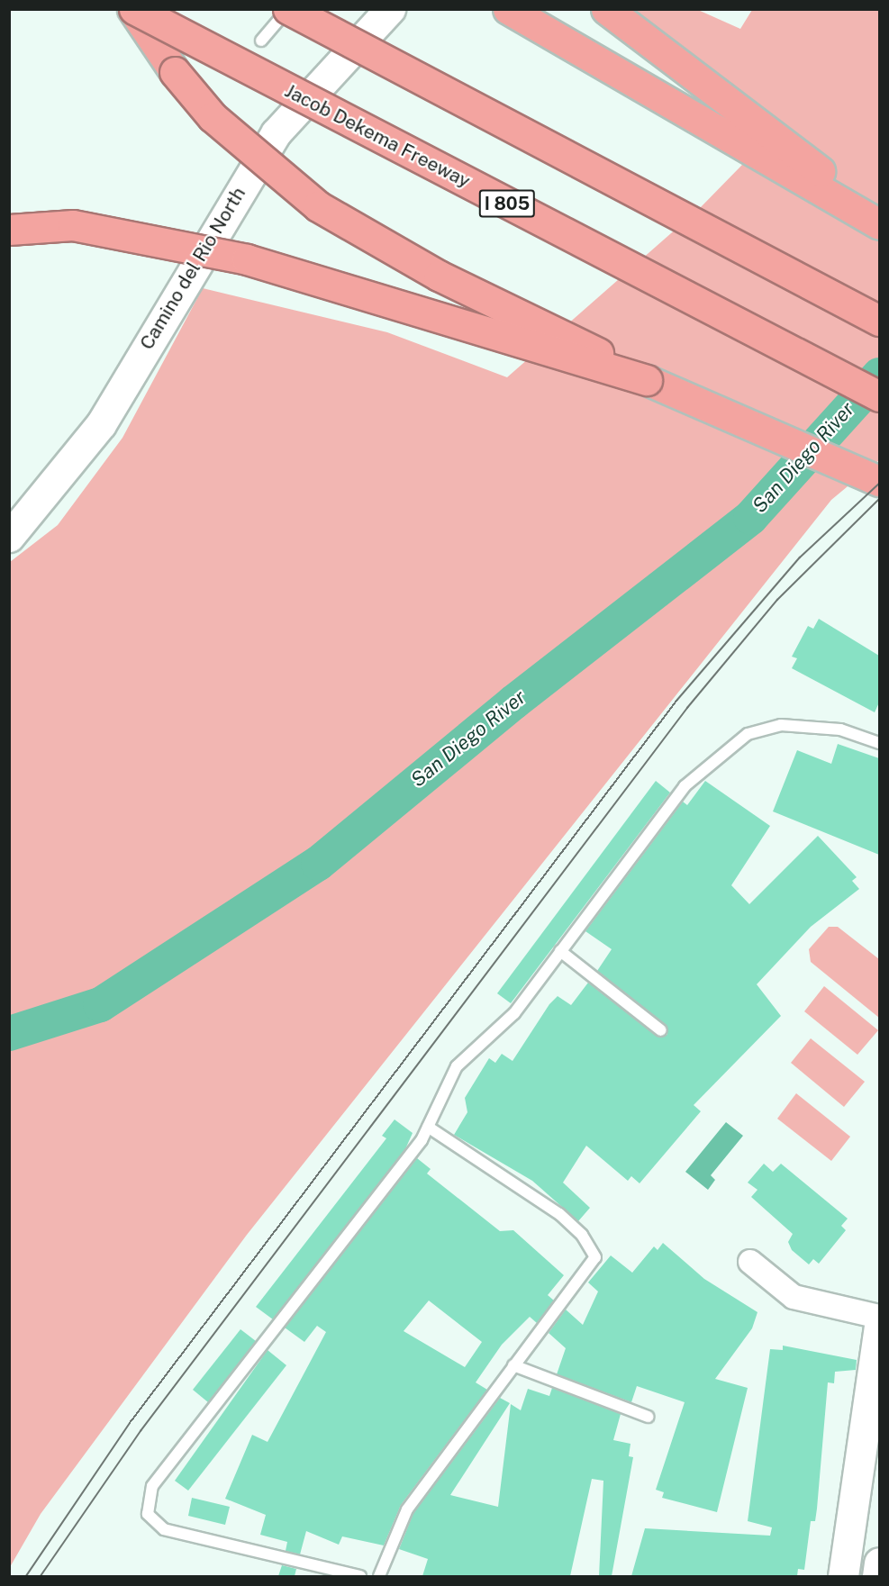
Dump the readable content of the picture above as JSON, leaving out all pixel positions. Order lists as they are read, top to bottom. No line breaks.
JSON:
{"streets":{"highway":["Jacob Dekema Freeway","I 805"],"main road":["Camino del Rio North"]},"water":["San Diego River"]}
